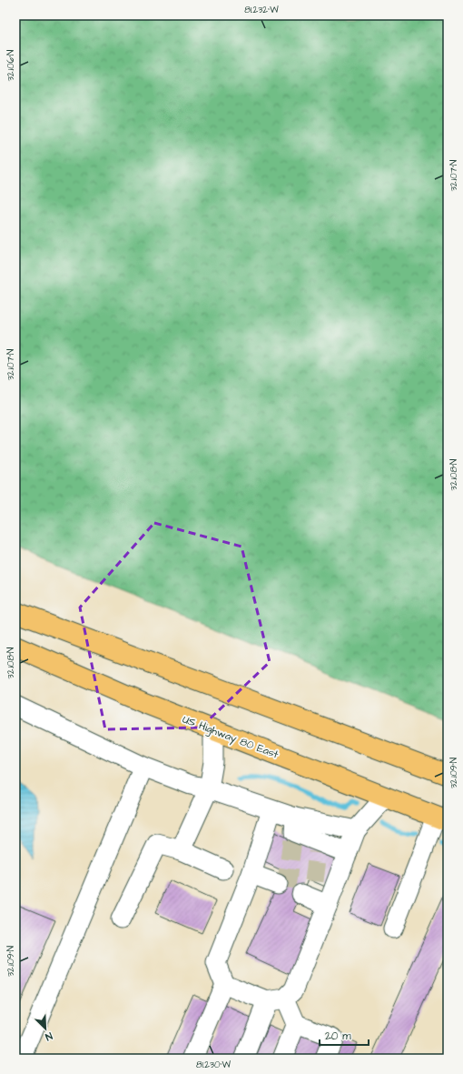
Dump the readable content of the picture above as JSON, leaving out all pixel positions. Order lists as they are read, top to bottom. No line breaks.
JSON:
{"streets":{"main road":["US Highway 80 East"]},"scale_bar":"20 m","north":"bottom right","coordinates":["81.232°W","32.106°N","32.107°N","32.108°N","32.109°N","81.230°W"]}
